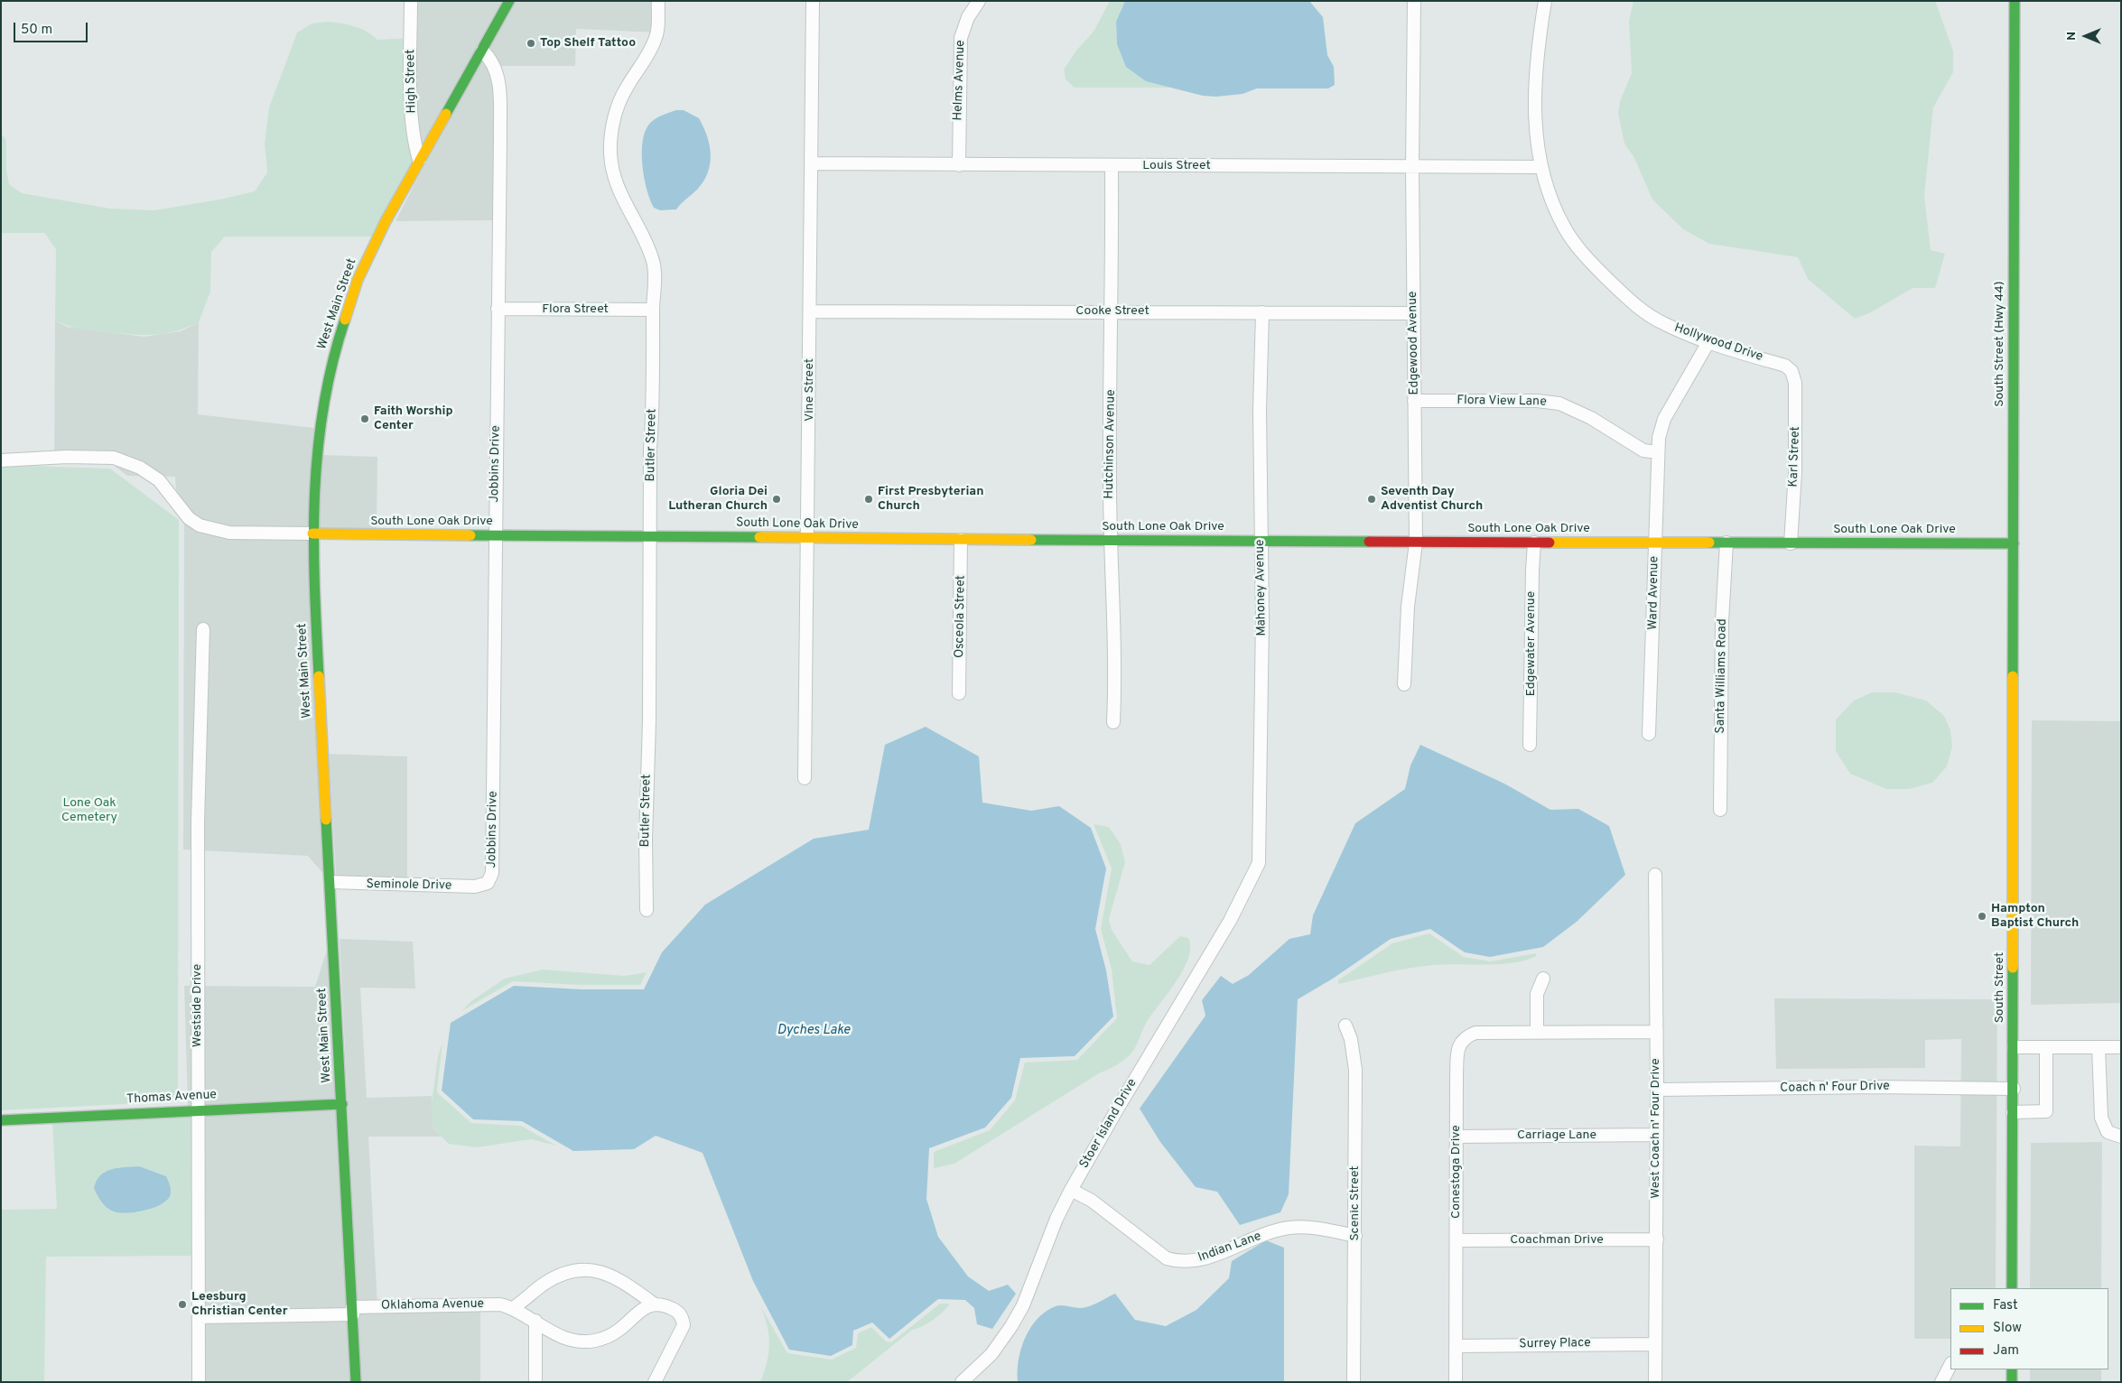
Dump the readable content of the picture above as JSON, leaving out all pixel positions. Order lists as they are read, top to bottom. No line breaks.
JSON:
{"streets":{"main road":["West Main Street","South Street (Hwy 44)","South Lone Oak Drive","South Street","Thomas Avenue"],"street":["Helms Avenue","High Street","Louis Street","Flora Street","Cooke Street","Edgewood Avenue","Hollywood Drive","Vine Street","Flora View Lane","Hutchinson Avenue","Butler Street","Karl Street","Jobbins Drive","Mahoney Avenue","Ward Avenue","Osceola Street","Edgewater Avenue","Santa Williams Road","Seminole Drive","Westside Drive","Coach n' Four Drive","Stoer Island Drive","West Coach n' Four Drive","Carriage Lane","Conestoga Drive","Scenic Street","Coachman Drive","Indian Lane","Oklahoma Avenue","Surrey Place"]},"crossings":[["Helms Avenue","Louis Street"],["High Street","West Main Street"],["Louis Street","Edgewood Avenue"],["Louis Street","Hollywood Drive"],["Louis Street","Vine Street"],["Louis Street","Hutchinson Avenue"],["West Main Street","Jobbins Drive"],["West Main Street","South Lone Oak Drive"],["West Main Street","Seminole Drive"],["West Main Street","Thomas Avenue"],["West Main Street","Oklahoma Avenue"],["Flora Street","Butler Street"],["Flora Street","Jobbins Drive"],["Cooke Street","Edgewood Avenue"],["Cooke Street","Vine Street"],["Cooke Street","Hutchinson Avenue"],["Cooke Street","Mahoney Avenue"],["Edgewood Avenue","Flora View Lane"],["Edgewood Avenue","South Lone Oak Drive"],["Hollywood Drive","Karl Street"],["Hollywood Drive","Ward Avenue"],["South Street (Hwy 44)","South Lone Oak Drive"],["South Street (Hwy 44)","South Street"],["Vine Street","South Lone Oak Drive"],["Flora View Lane","Ward Avenue"],["Hutchinson Avenue","South Lone Oak Drive"],["Butler Street","South Lone Oak Drive"],["Karl Street","South Lone Oak Drive"],["Jobbins Drive","South Lone Oak Drive"],["Jobbins Drive","Seminole Drive"],["South Lone Oak Drive","Mahoney Avenue"],["South Lone Oak Drive","Ward Avenue"],["South Lone Oak Drive","Osceola Street"],["South Lone Oak Drive","Edgewater Avenue"],["South Lone Oak Drive","Santa Williams Road"],["Mahoney Avenue","Stoer Island Drive"],["South Street","Coach n' Four Drive"],["Westside Drive","Thomas Avenue"],["Westside Drive","Oklahoma Avenue"],["Coach n' Four Drive","West Coach n' Four Drive"],["Stoer Island Drive","Indian Lane"],["West Coach n' Four Drive","Carriage Lane"],["West Coach n' Four Drive","Conestoga Drive"],["West Coach n' Four Drive","Coachman Drive"],["West Coach n' Four Drive","Surrey Place"],["Carriage Lane","Conestoga Drive"],["Conestoga Drive","Coachman Drive"],["Conestoga Drive","Surrey Place"],["Scenic Street","Indian Lane"]],"water":["Dyches Lake"],"parks":["Lone Oak Cemetery"],"places":["Top Shelf Tattoo","Faith Worship Center","Gloria Dei Lutheran Church","First Presbyterian Church","Seventh Day Adventist Church","Hampton Baptist Church","Leesburg Christian Center"],"legend":["Fast","Slow","Jam"],"scale_bar":"50 m","north":"left"}
